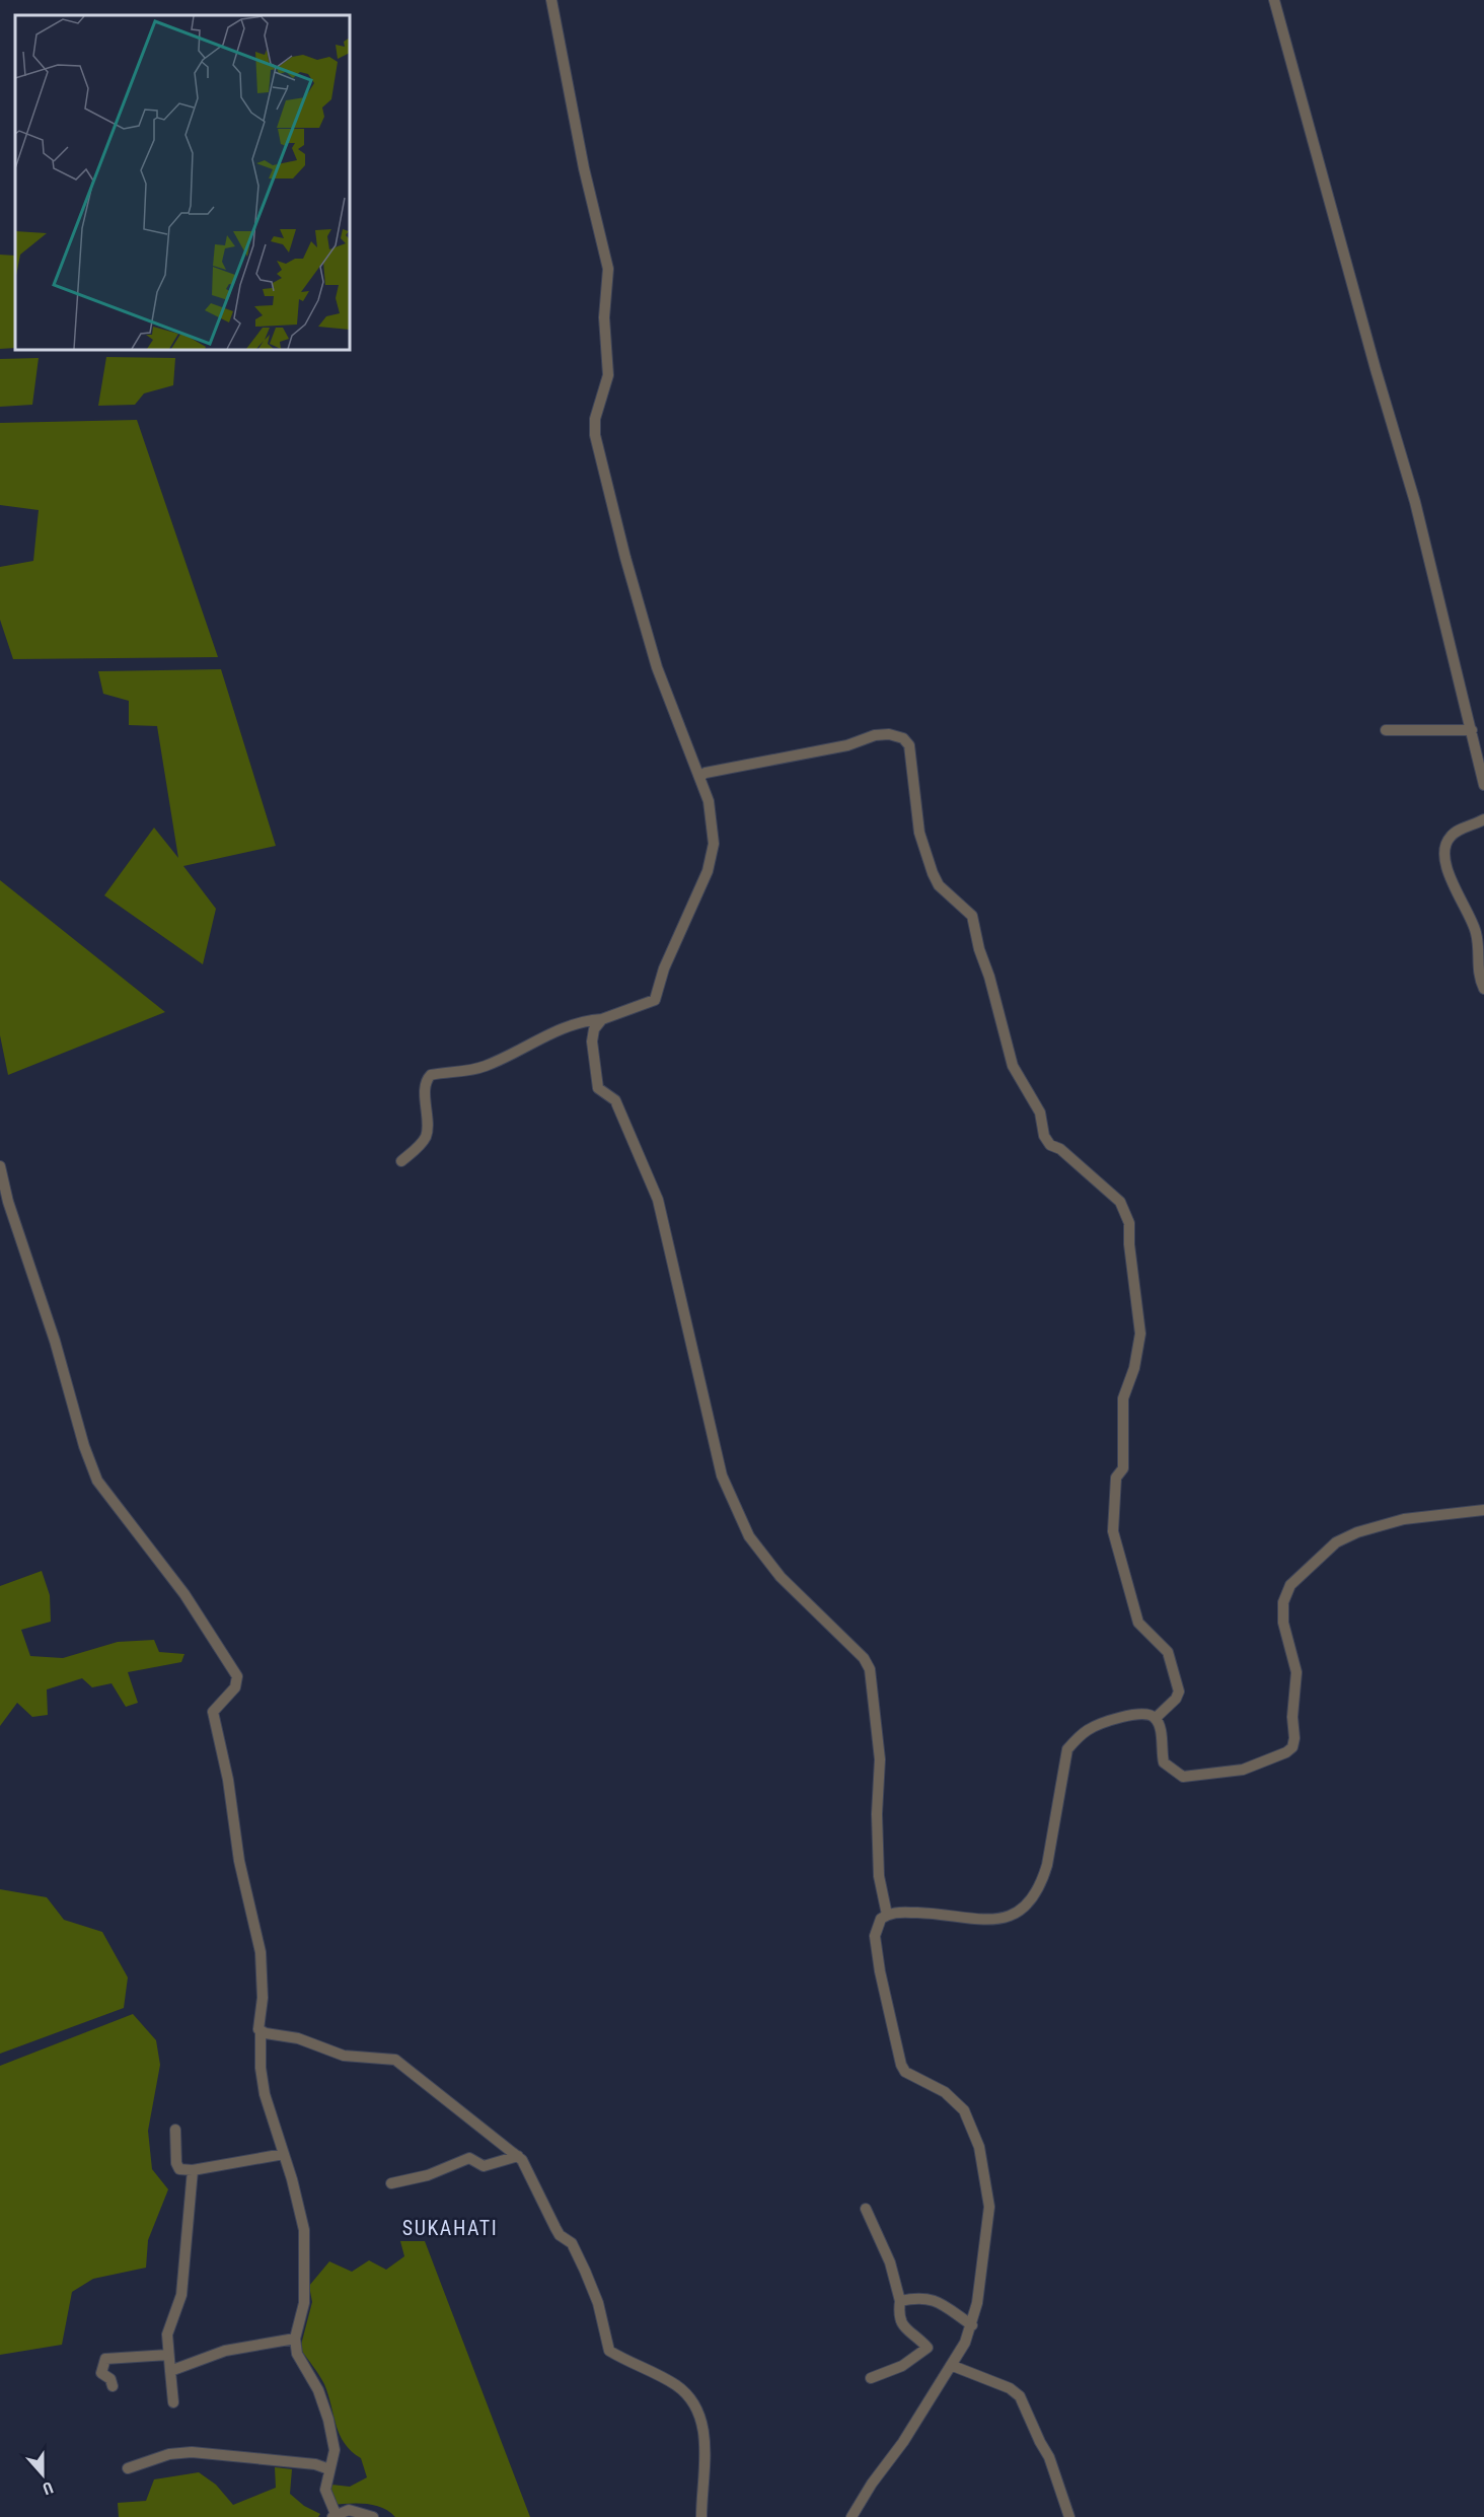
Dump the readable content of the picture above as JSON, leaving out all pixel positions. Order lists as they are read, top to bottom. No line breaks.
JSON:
{"districts":["SUKAHATI"],"north":"bottom"}
